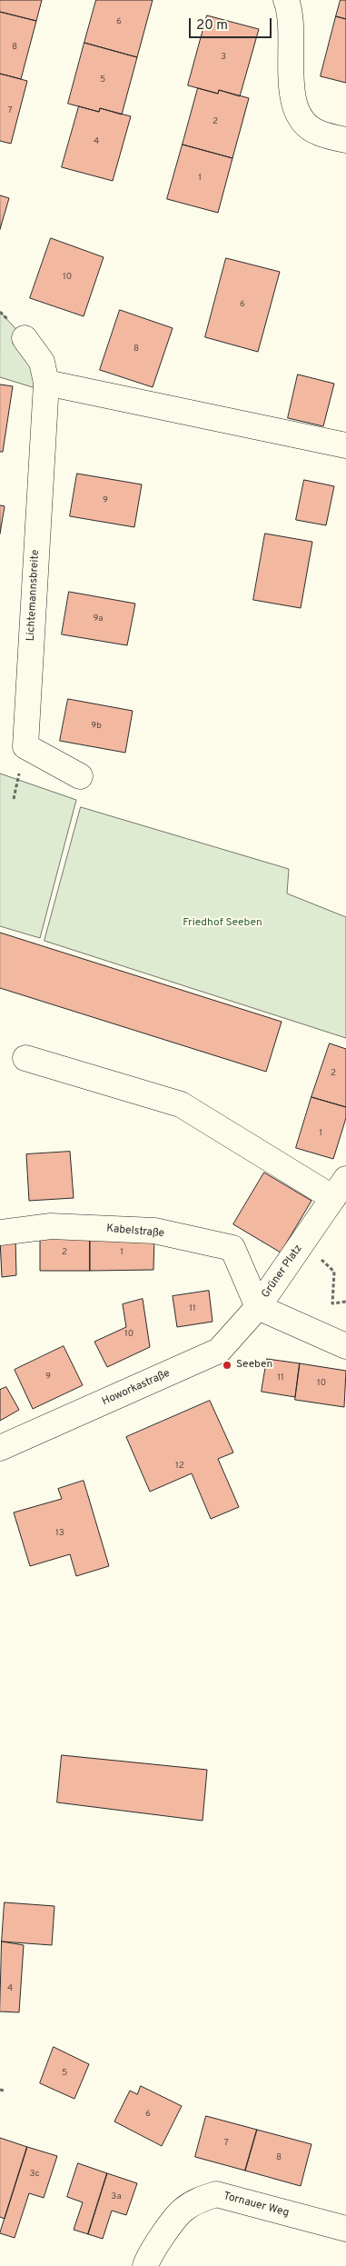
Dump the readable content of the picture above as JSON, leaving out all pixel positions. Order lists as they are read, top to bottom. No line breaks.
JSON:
{"streets":{"street":["Lichtemannsbreite","Kabelstraße","Grüner Platz","Howorkastraße","Tornauer Weg"]},"crossings":[["Kabelstraße","Grüner Platz"],["Kabelstraße","Howorkastraße"],["Grüner Platz","Howorkastraße"]],"parks":["Friedhof Seeben"],"places":["Seeben"],"house_numbers":["6","8","3","5","7","2","4","1","10","6","8","9","9a","9b","2","1","2","1","11","10","9","11","10","12","13","4","5","6","7","8","3c","3a"],"scale_bar":"20 m"}
